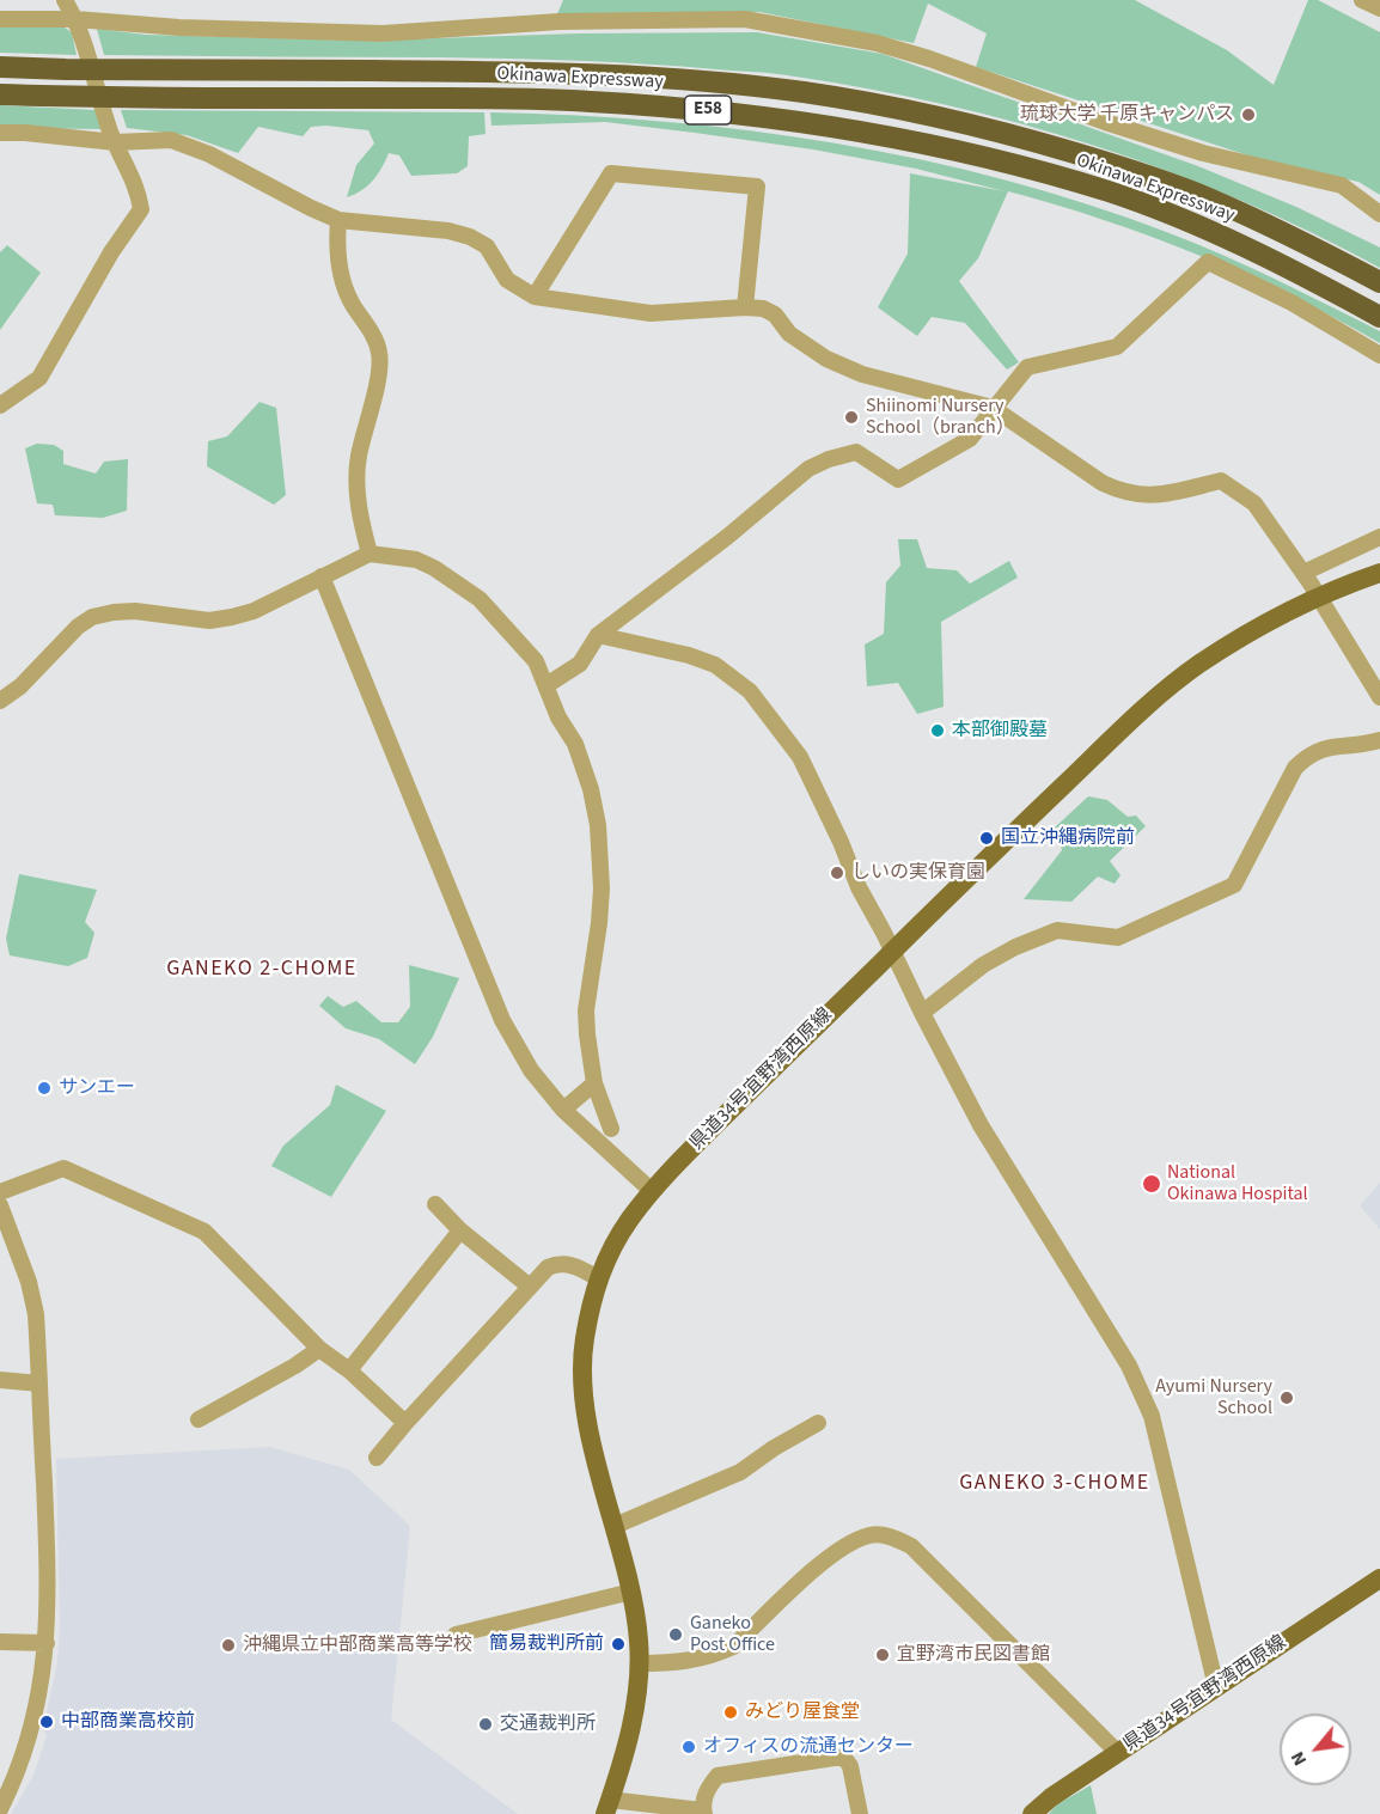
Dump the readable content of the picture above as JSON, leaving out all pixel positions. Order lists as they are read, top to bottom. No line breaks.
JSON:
{"streets":{"highway":["Okinawa Expressway","E58"],"main road":["県道34号宜野湾西原線"]},"districts":["GANEKO 2-CHOME","GANEKO 3-CHOME"],"places":["琉球大学 千原キャンパス","Shiinomi Nursery School（branch）","本部御殿墓","国立沖縄病院前","しいの実保育園","サンエー","National Okinawa Hospital","Ayumi Nursery School","Ganeko Post Office","簡易裁判所前","沖縄県立中部商業高等学校","宜野湾市民図書館","みどり屋食堂","中部商業高校前","交通裁判所","オフィスの流通センター"],"north":"bottom left"}
